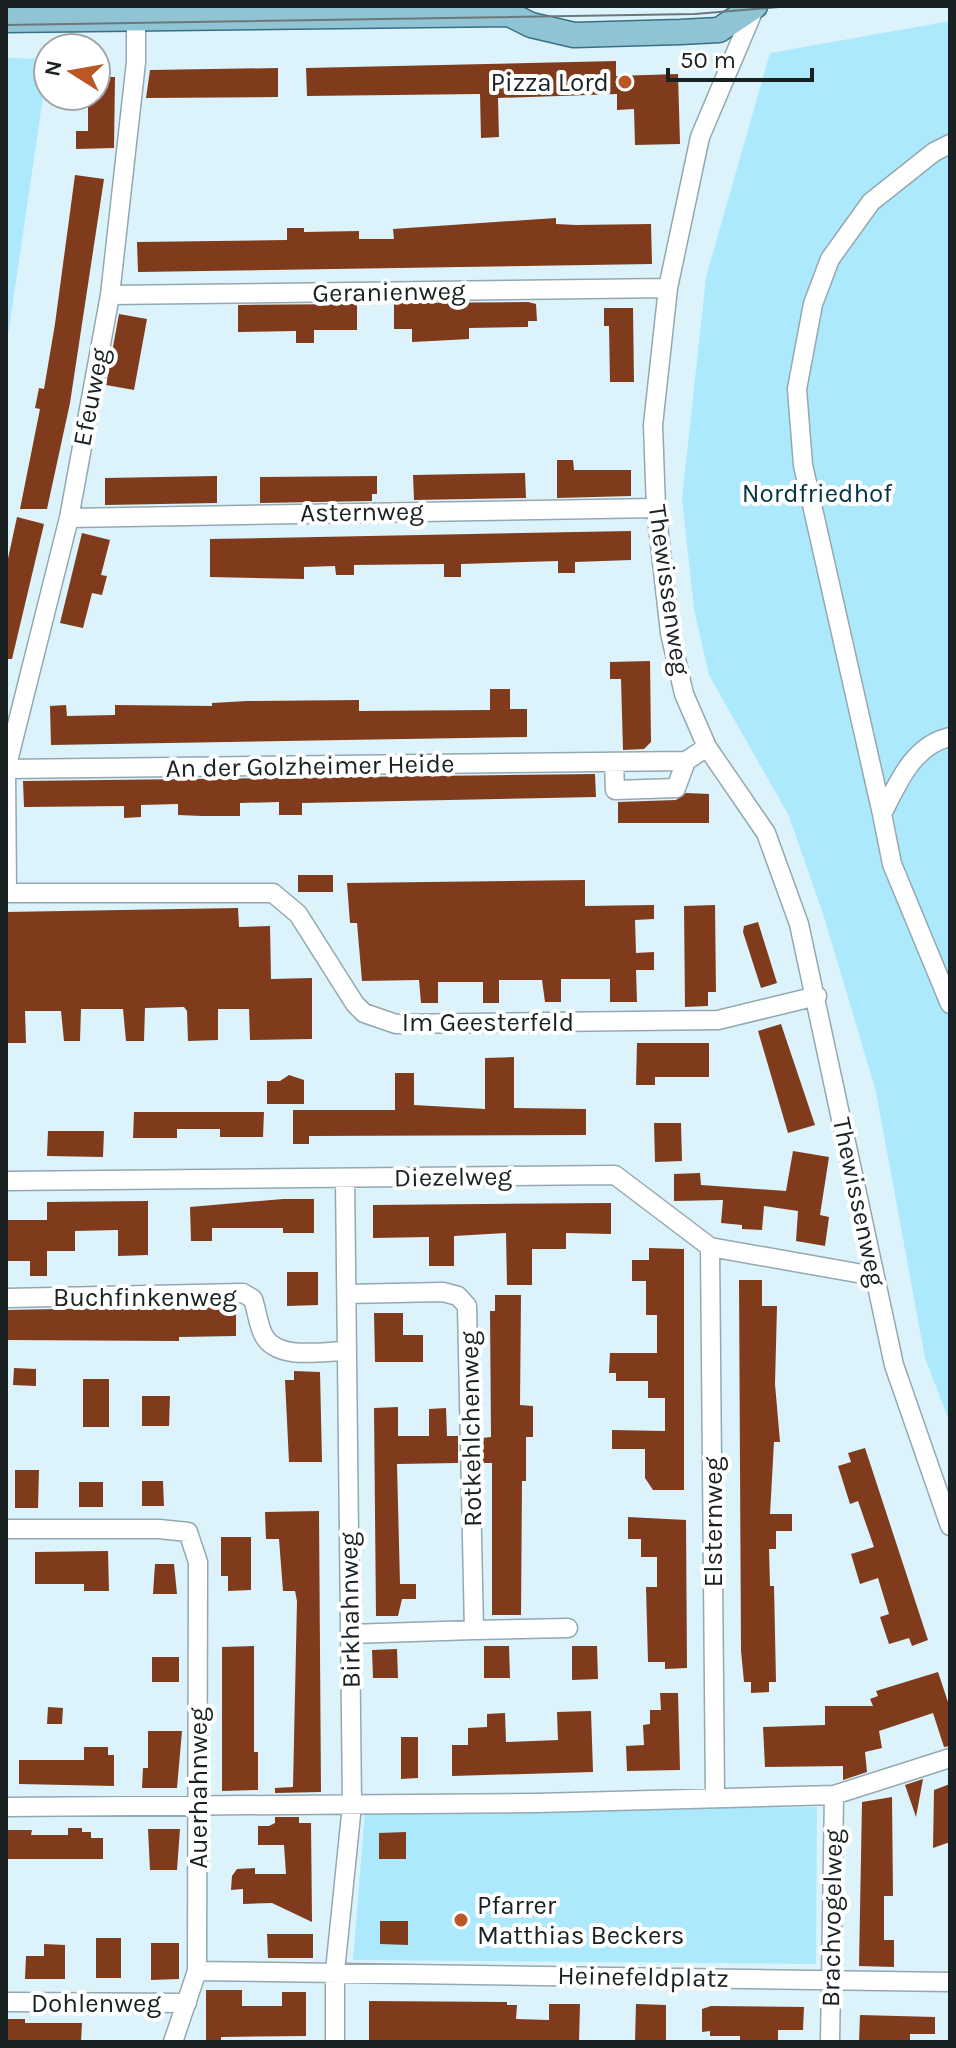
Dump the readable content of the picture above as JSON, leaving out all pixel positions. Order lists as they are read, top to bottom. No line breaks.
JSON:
{"streets":{"street":["Geranienweg","Efeuweg","Asternweg","Thewissenweg","An der Golzheimer Heide","Im Geesterfeld","Diezelweg","Buchfinkenweg","Rotkehlchenweg","Elsternweg","Birkhahnweg","Auerhahnweg","Brachvogelweg","Heinefeldplatz","Dohlenweg"]},"crossings":[["Geranienweg","Efeuweg"],["Geranienweg","Thewissenweg"],["Efeuweg","Asternweg"],["Efeuweg","An der Golzheimer Heide"],["Efeuweg","Im Geesterfeld"],["Asternweg","Thewissenweg"],["Thewissenweg","Im Geesterfeld"],["Thewissenweg","Diezelweg"],["An der Golzheimer Heide","Im Geesterfeld"],["Diezelweg","Elsternweg"],["Diezelweg","Birkhahnweg"],["Buchfinkenweg","Birkhahnweg"],["Rotkehlchenweg","Birkhahnweg"],["Birkhahnweg","Heinefeldplatz"],["Auerhahnweg","Dohlenweg"],["Brachvogelweg","Heinefeldplatz"]],"parks":["Nordfriedhof"],"places":["Pizza Lord","Pfarrer Matthias Beckers"],"scale_bar":"50 m","north":"left"}
